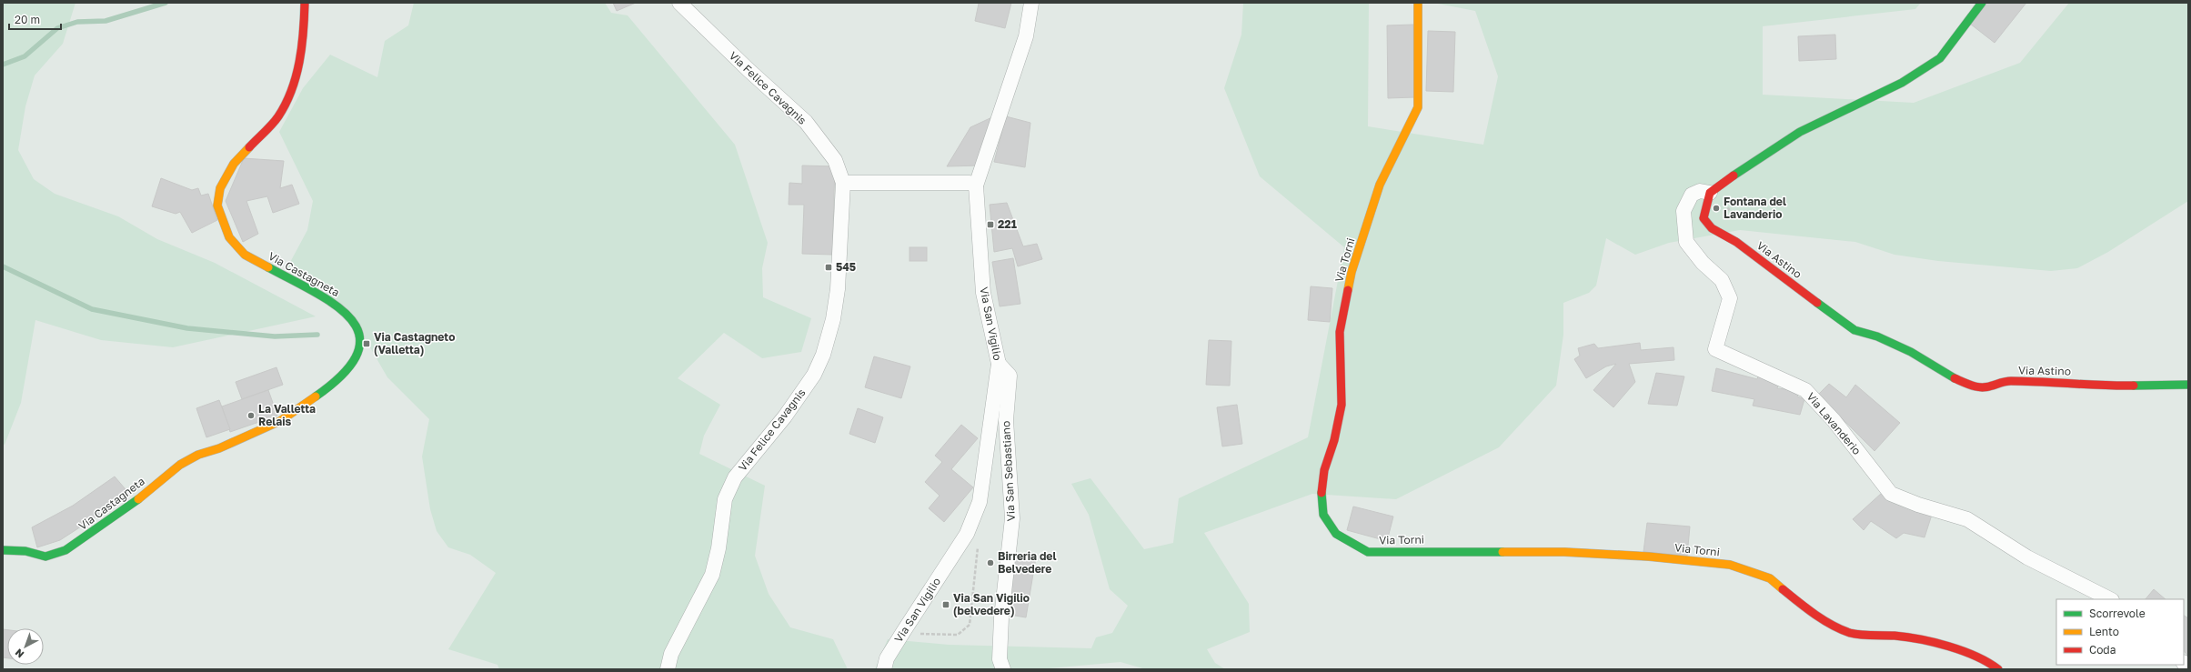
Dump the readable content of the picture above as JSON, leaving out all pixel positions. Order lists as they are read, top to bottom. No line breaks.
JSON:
{"streets":{"street":["Via Felice Cavagnis","Via Torni","Via Astino","Via Castagneta","Via San Vigilio","Via Lavanderio","Via San Sebastiano"]},"crossings":[["Via Astino","Via Lavanderio"],["Via San Vigilio","Via San Sebastiano"]],"places":{"other":["Fontana del Lavanderio","La Valletta Relais","Birreria del Belvedere"],"transit":["221","545","Via Castagneto (Valletta)","Via San Vigilio (belvedere)"]},"legend":["Scorrevole","Lento","Coda"],"scale_bar":"20 m","north":"bottom left"}
